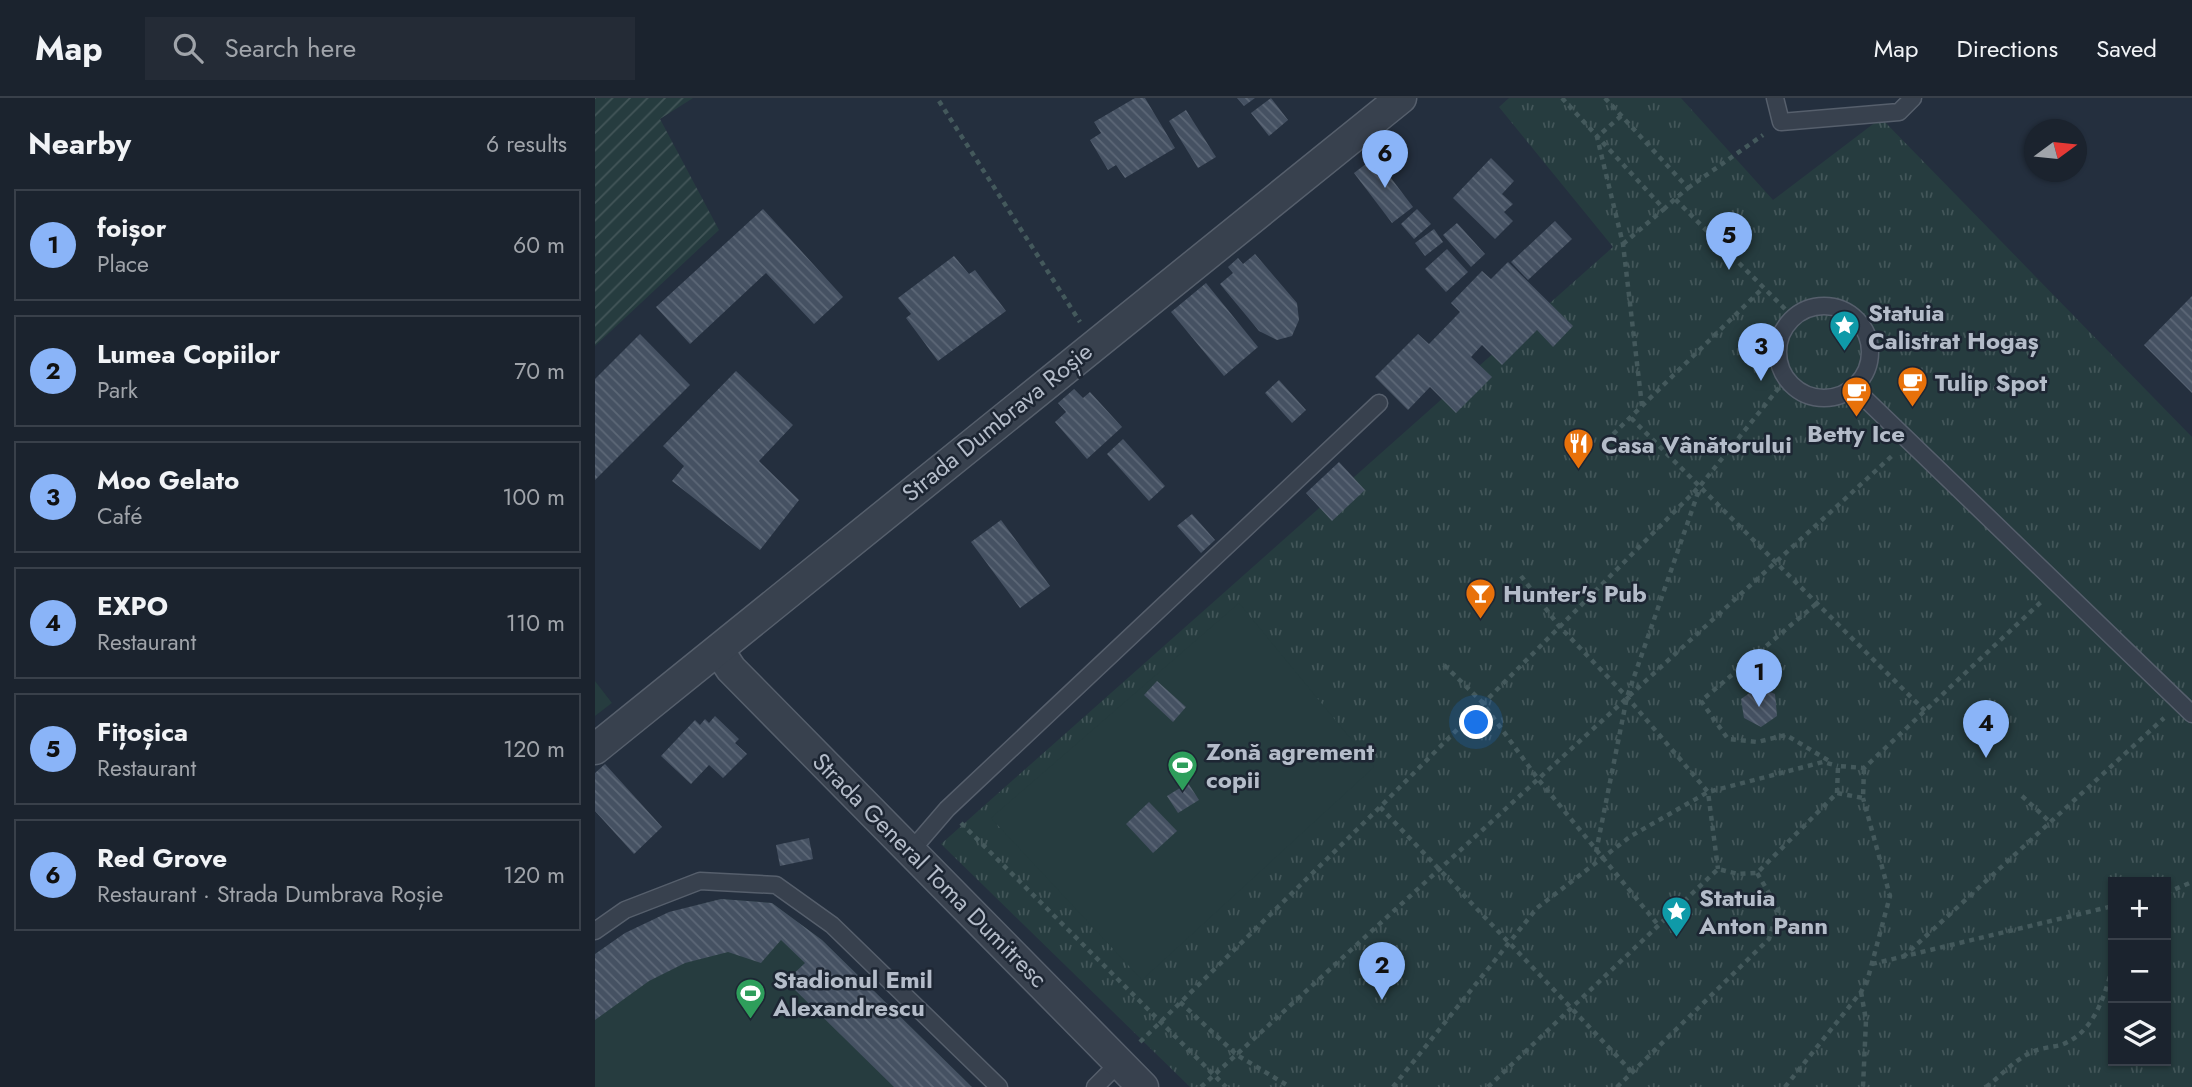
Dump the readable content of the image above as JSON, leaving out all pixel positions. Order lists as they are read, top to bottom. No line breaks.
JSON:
{"streets":{"street":["Strada Dumbrava Roșie","Strada General Toma Dumitresc"]},"crossings":[["Strada Dumbrava Roșie","Strada General Toma Dumitresc"]],"places":{"place":["Statuia Calistrat Hogaș","Statuia Anton Pann"],"cafe":["Tulip Spot","Betty Ice"],"restaurant":["Casa Vânătorului"],"bar":["Hunter's Pub"],"sports":["Zonă agrement copii","Stadionul Emil Alexandrescu"]},"north":"right","page":{"header":"Map","search":"Search here","nav":["Map","Directions","Saved"],"heading":["Nearby","6 results"],"pins":["6","5","3","1","4","2"],"list":[{"mark":"1","name":"foișor","note":"Place","value":"60 m"},{"mark":"2","name":"Lumea Copiilor","note":"Park","value":"70 m"},{"mark":"3","name":"Moo Gelato","note":"Café","value":"100 m"},{"mark":"4","name":"EXPO","note":"Restaurant","value":"110 m"},{"mark":"5","name":"Fițoșica","note":"Restaurant","value":"120 m"},{"mark":"6","name":"Red Grove","note":"Restaurant · Strada Dumbrava Roșie","value":"120 m"}],"map_buttons":["+","−"]}}
